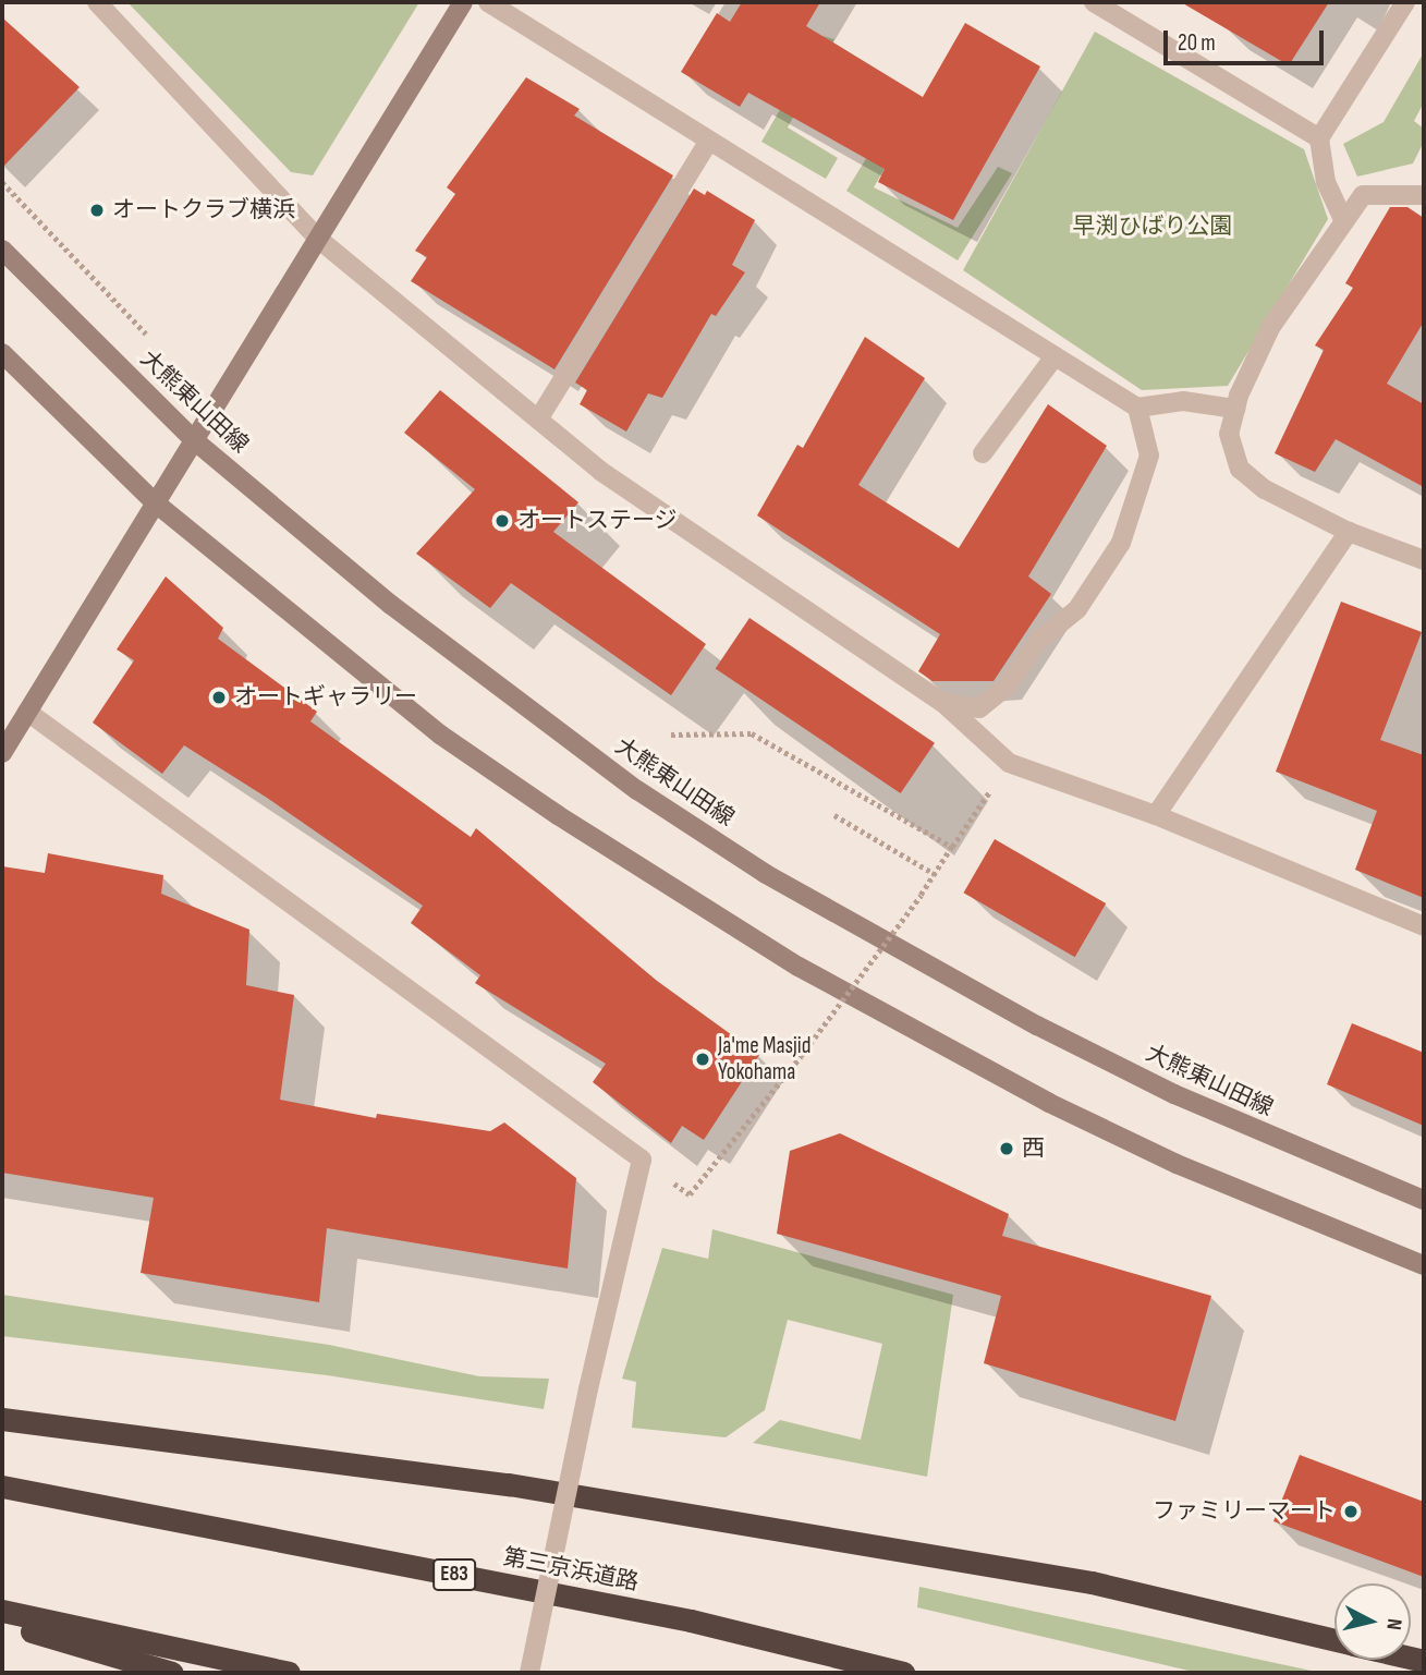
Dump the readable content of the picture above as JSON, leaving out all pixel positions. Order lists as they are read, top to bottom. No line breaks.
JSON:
{"streets":{"highway":["第三京浜道路","E83"],"street":["大熊東山田線"]},"parks":["早渕ひばり公園"],"places":["オートクラブ横浜","オートステージ","オートギャラリー","Ja'me Masjid Yokohama","西","ファミリーマート"],"scale_bar":"20 m","north":"right"}
